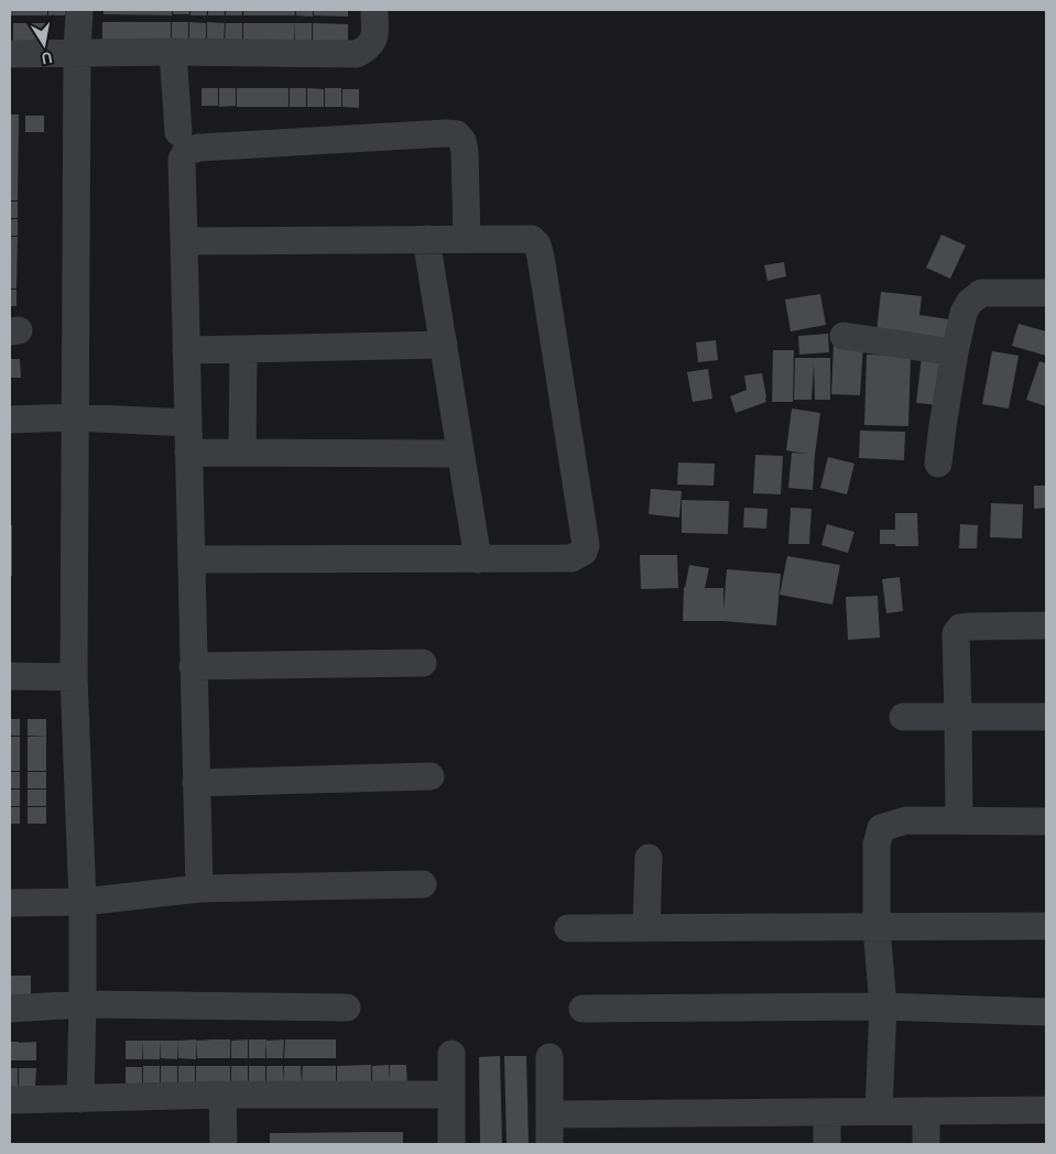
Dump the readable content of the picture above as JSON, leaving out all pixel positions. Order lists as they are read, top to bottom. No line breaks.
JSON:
{"north":"bottom"}
